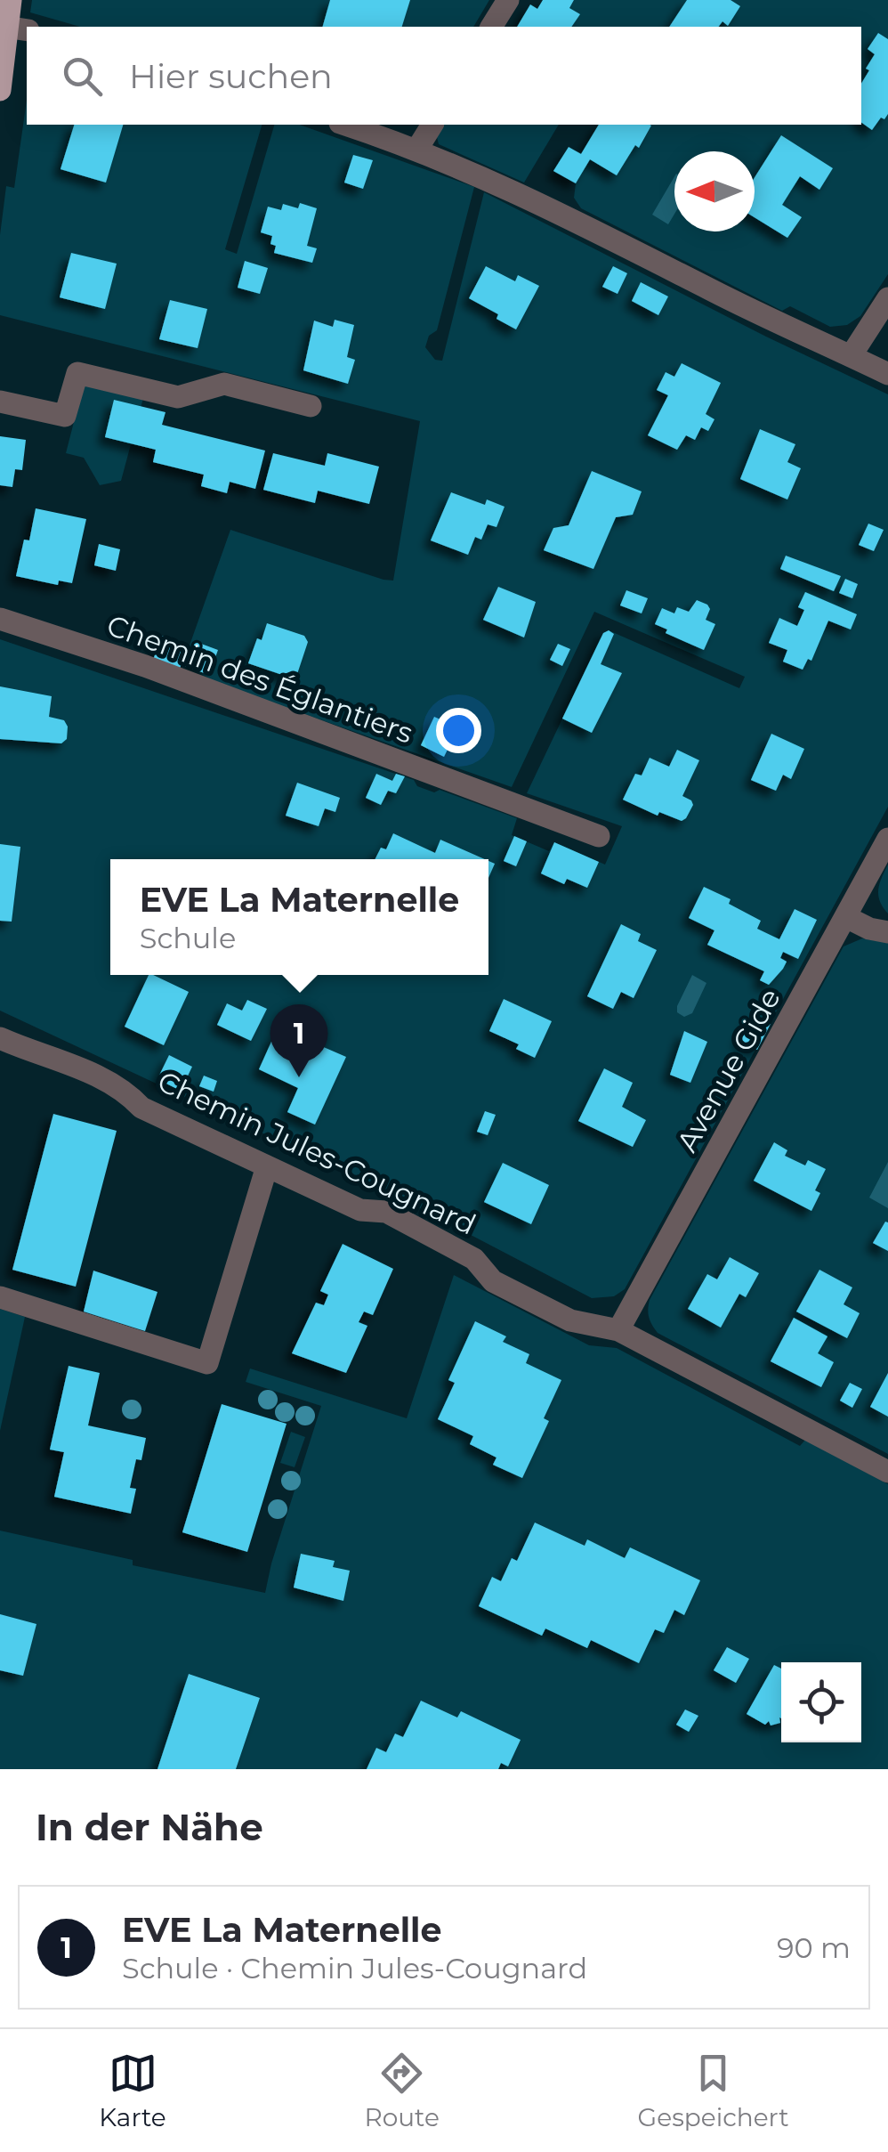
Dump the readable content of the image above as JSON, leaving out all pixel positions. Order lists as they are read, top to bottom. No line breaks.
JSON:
{"streets":{"street":["Chemin des Églantiers","Avenue Gide","Chemin Jules-Cougnard"]},"crossings":[["Avenue Gide","Chemin Jules-Cougnard"]],"north":"left","page":{"search":"Hier suchen","popup":["EVE La Maternelle","Schule"],"pins":"1","heading":"In der Nähe","list":[{"mark":"1","name":"EVE La Maternelle","note":"Schule · Chemin Jules-Cougnard","value":"90 m"}],"nav":["Karte","Route","Gespeichert"]}}
